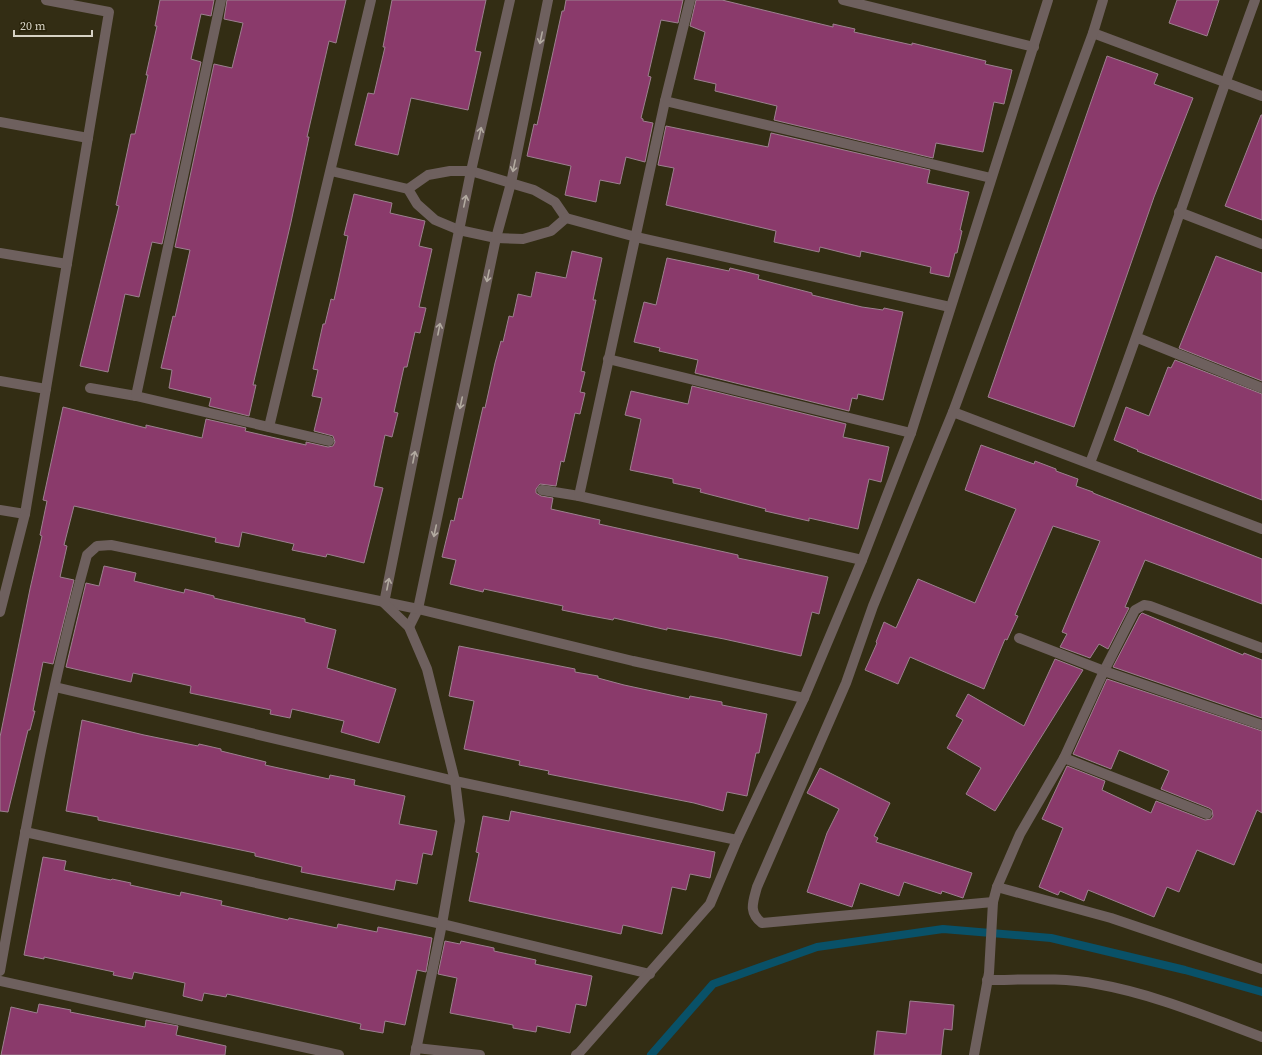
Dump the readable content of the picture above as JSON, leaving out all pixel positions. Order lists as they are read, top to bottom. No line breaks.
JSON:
{"scale_bar":"20 m"}
